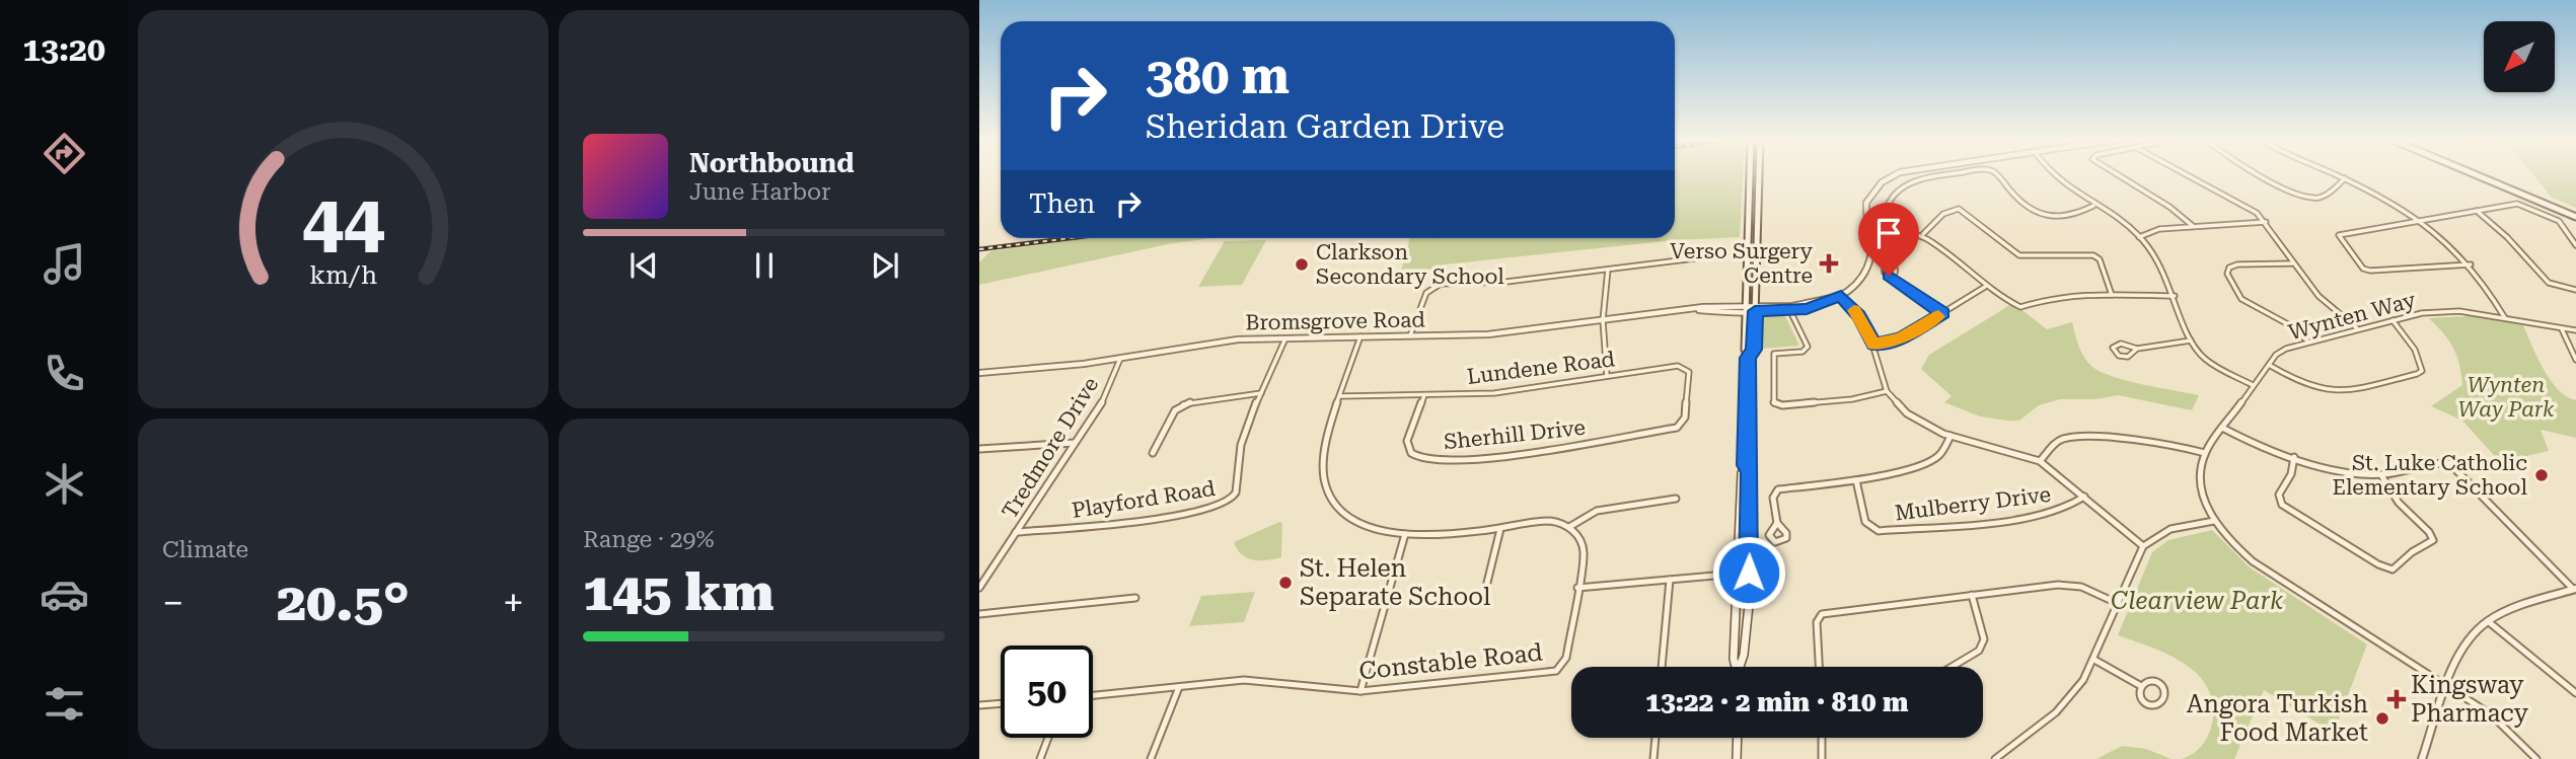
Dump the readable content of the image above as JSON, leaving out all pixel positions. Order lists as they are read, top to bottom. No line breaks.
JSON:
{"streets":{"street":["Wynten Way","Bromsgrove Road","Lundene Road","Sherhill Drive","Tredmore Drive","Playford Road","Mulberry Drive","Constable Road"]},"crossings":[["Bromsgrove Road","Tredmore Drive"],["Bromsgrove Road","Playford Road"],["Lundene Road","Sherhill Drive"],["Tredmore Drive","Playford Road"]],"parks":["Wynten Way Park","Clearview Park"],"places":{"health":["Verso Surgery Centre","Kingsway Pharmacy"],"other":["Clarkson Secondary School","St. Luke Catholic Elementary School","St. Helen Separate School","Angora Turkish Food Market"]},"north":"bottom left","page":{"tabs":"13:20","turn":["380 m","Sheridan Garden Drive"],"song":["Northbound","June Harbor"],"then":"Then","tile":["Climate",["Range · 29%","145 km"]],"heat":["−","20.5°","+"],"limit":"50","trip":"13:22 · 2 min · 810 m","gauge":["44","km/h"]}}
